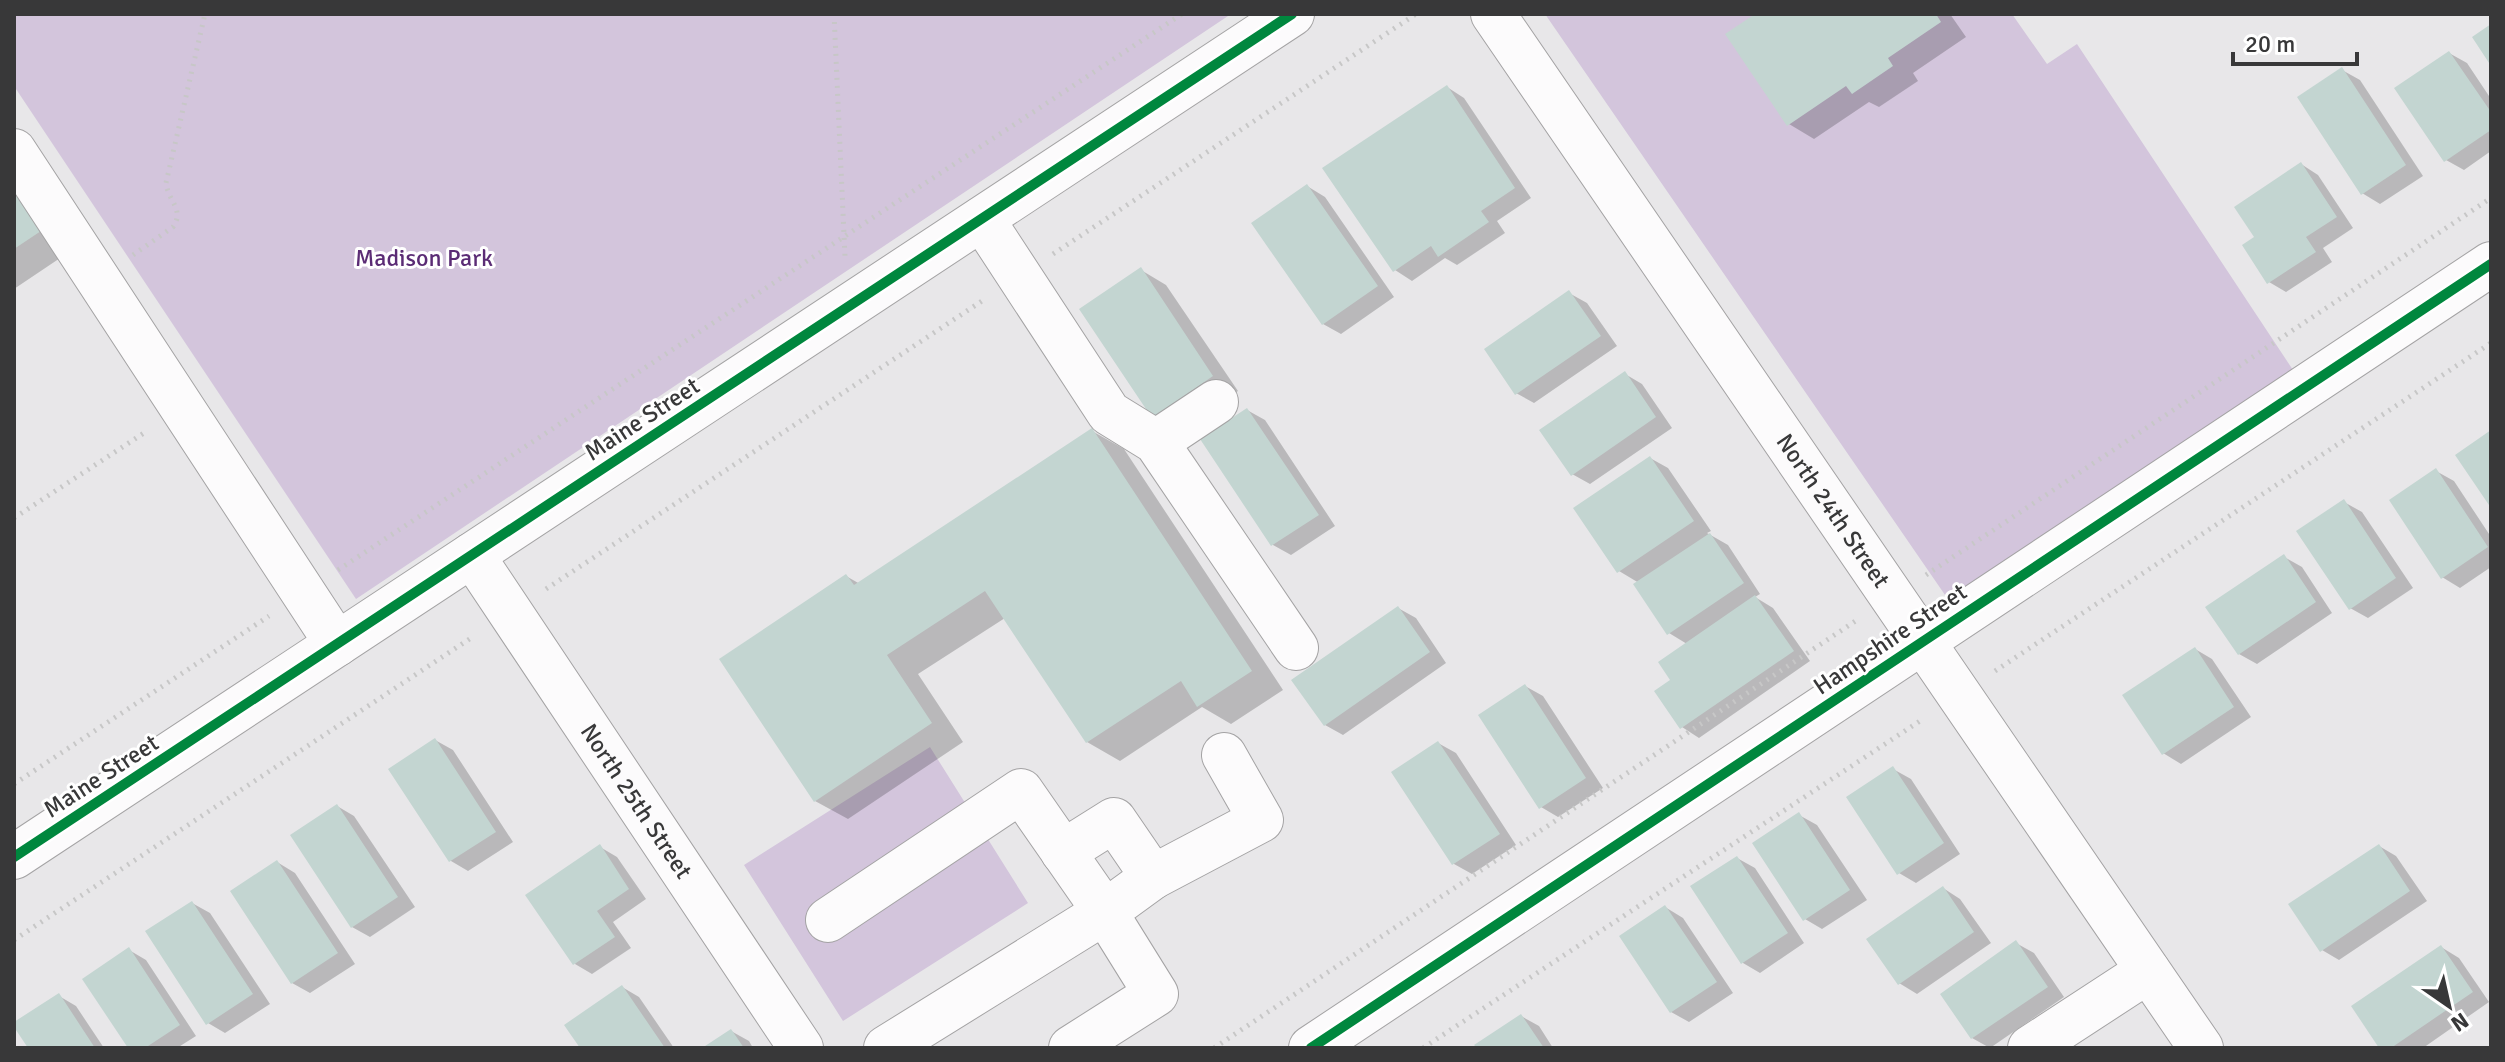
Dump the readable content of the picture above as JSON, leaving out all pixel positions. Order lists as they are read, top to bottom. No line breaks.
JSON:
{"streets":{"street":["Maine Street","North 24th Street","Hampshire Street","North 25th Street"]},"crossings":[["Maine Street","North 25th Street"],["North 24th Street","Hampshire Street"]],"parks":["Madison Park"],"scale_bar":"20 m","north":"bottom right"}
